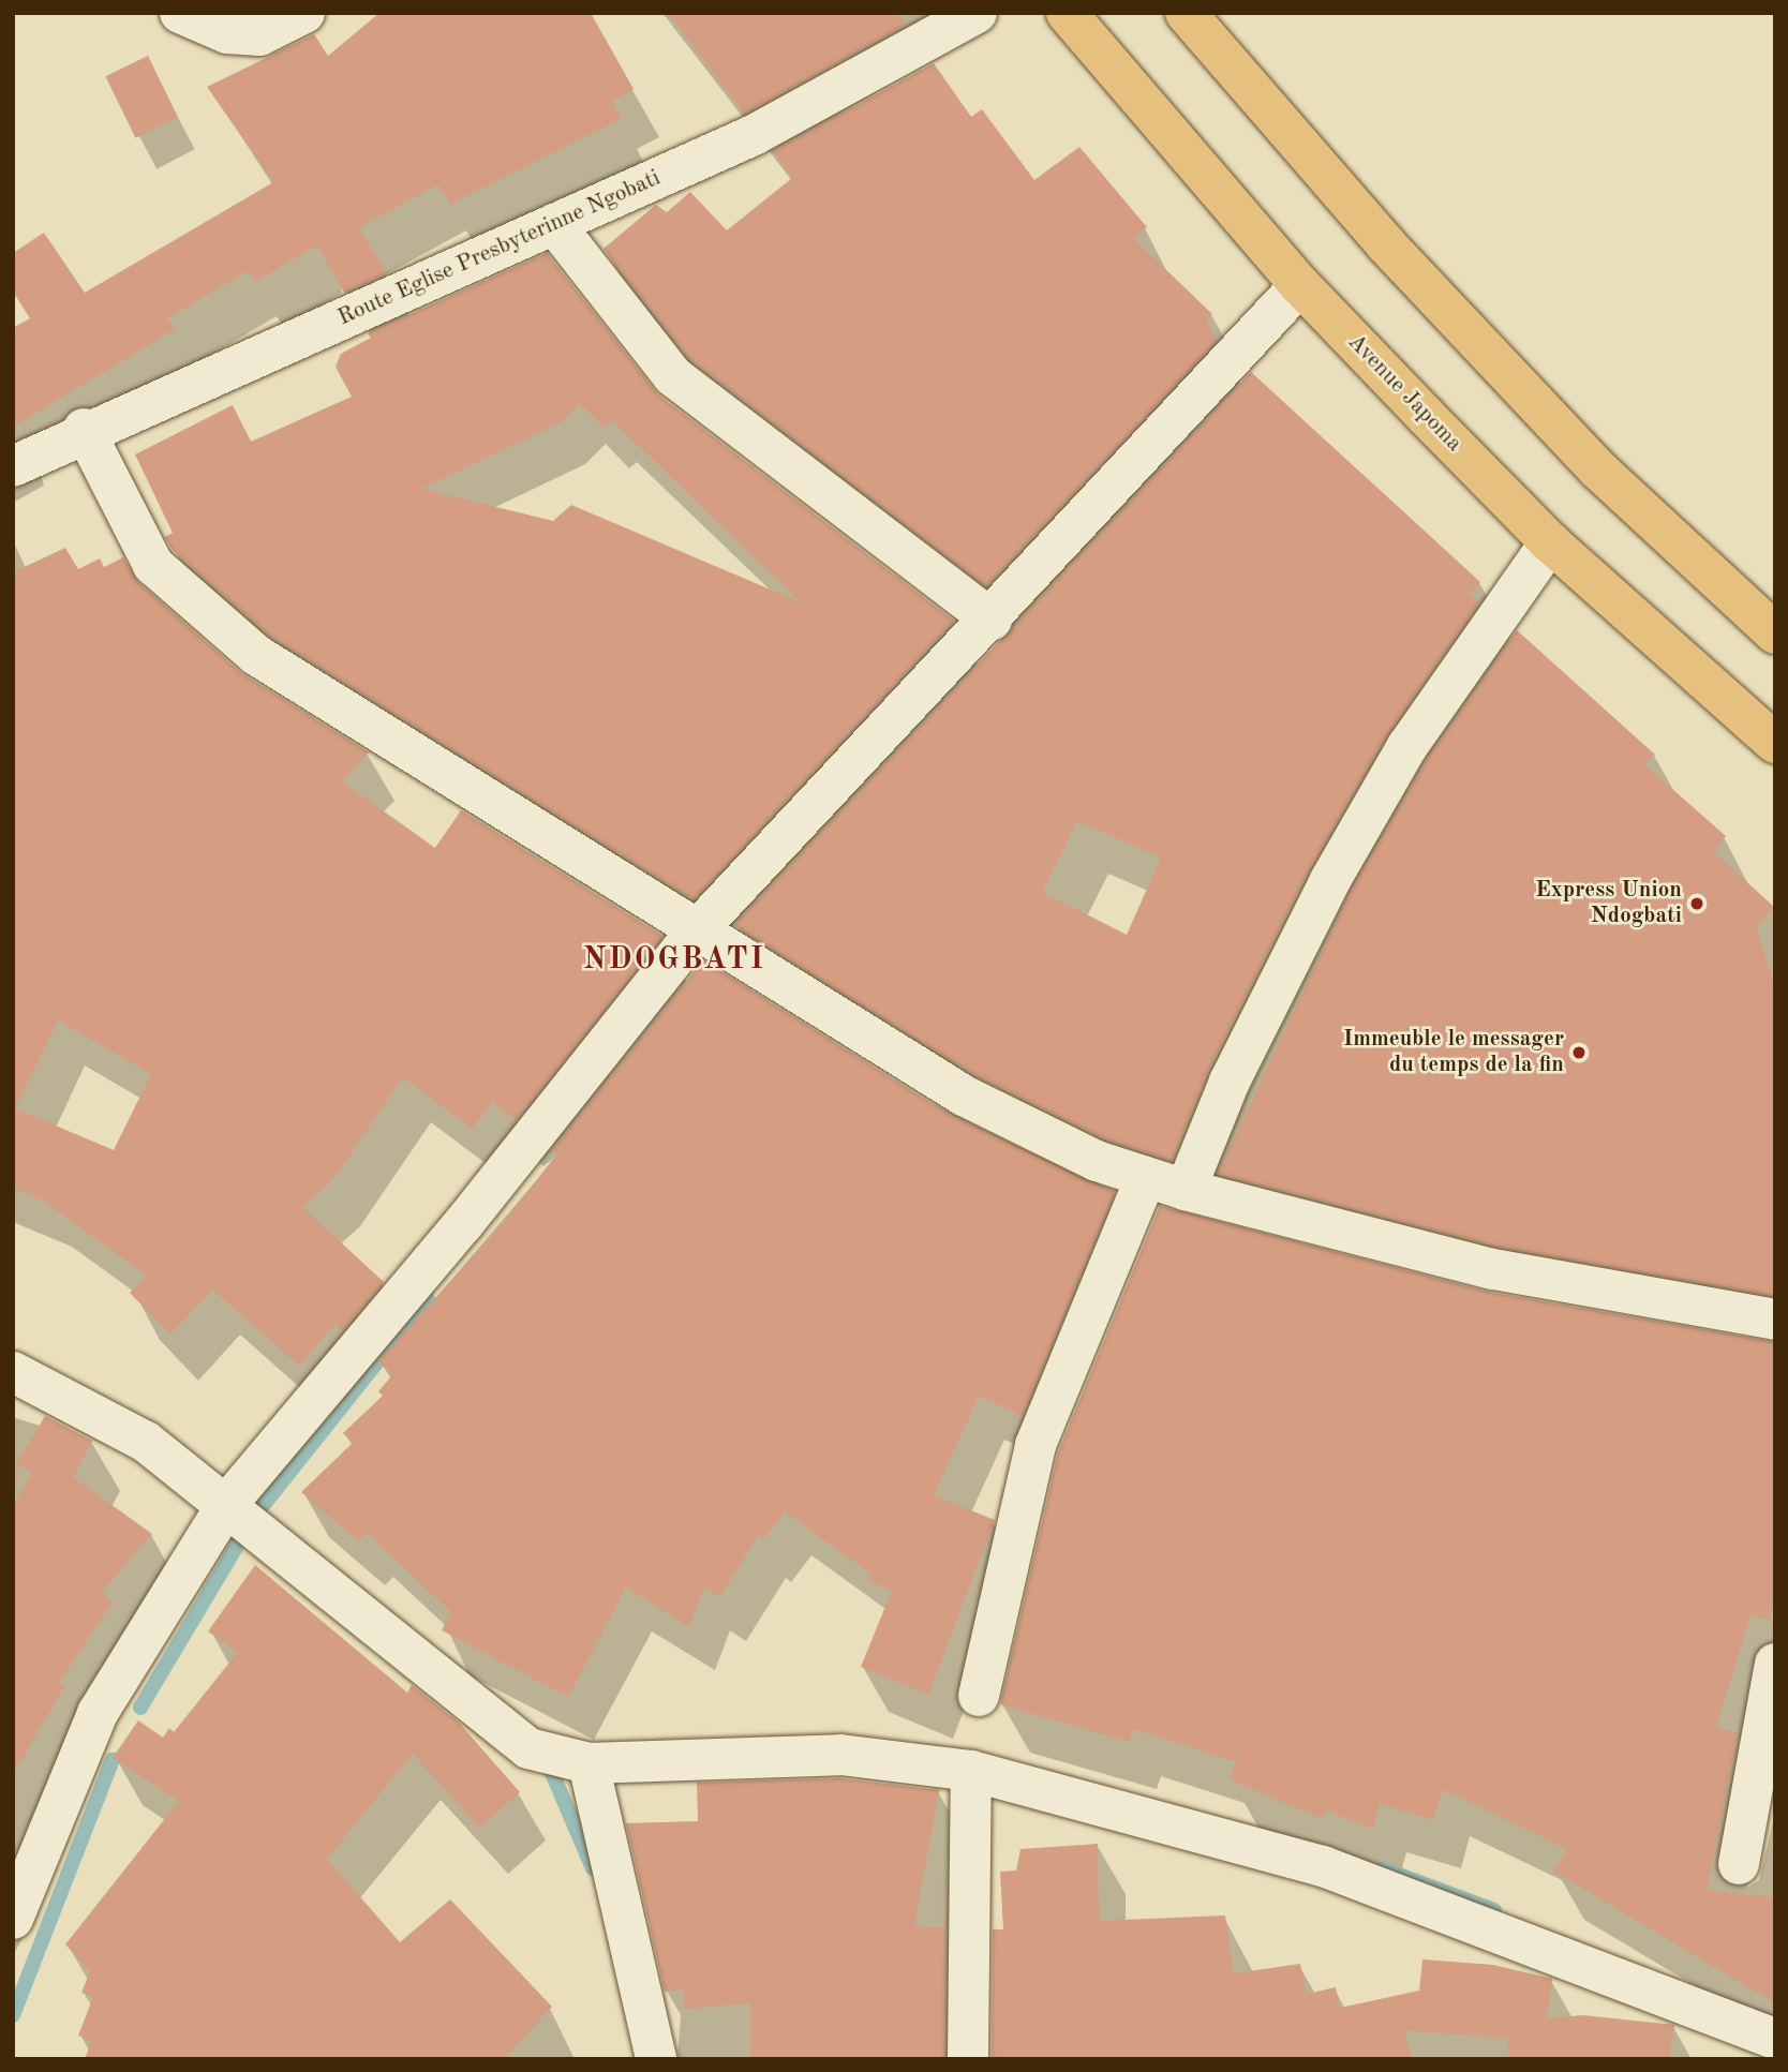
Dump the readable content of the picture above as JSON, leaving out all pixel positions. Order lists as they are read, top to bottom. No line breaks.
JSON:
{"streets":{"main road":["Avenue Japoma"],"street":["Route Eglise Presbyterinne Ngobati"]},"districts":["NDOGBATI"],"places":["Express Union Ndogbati","Immeuble le messager du temps de la fin"]}
